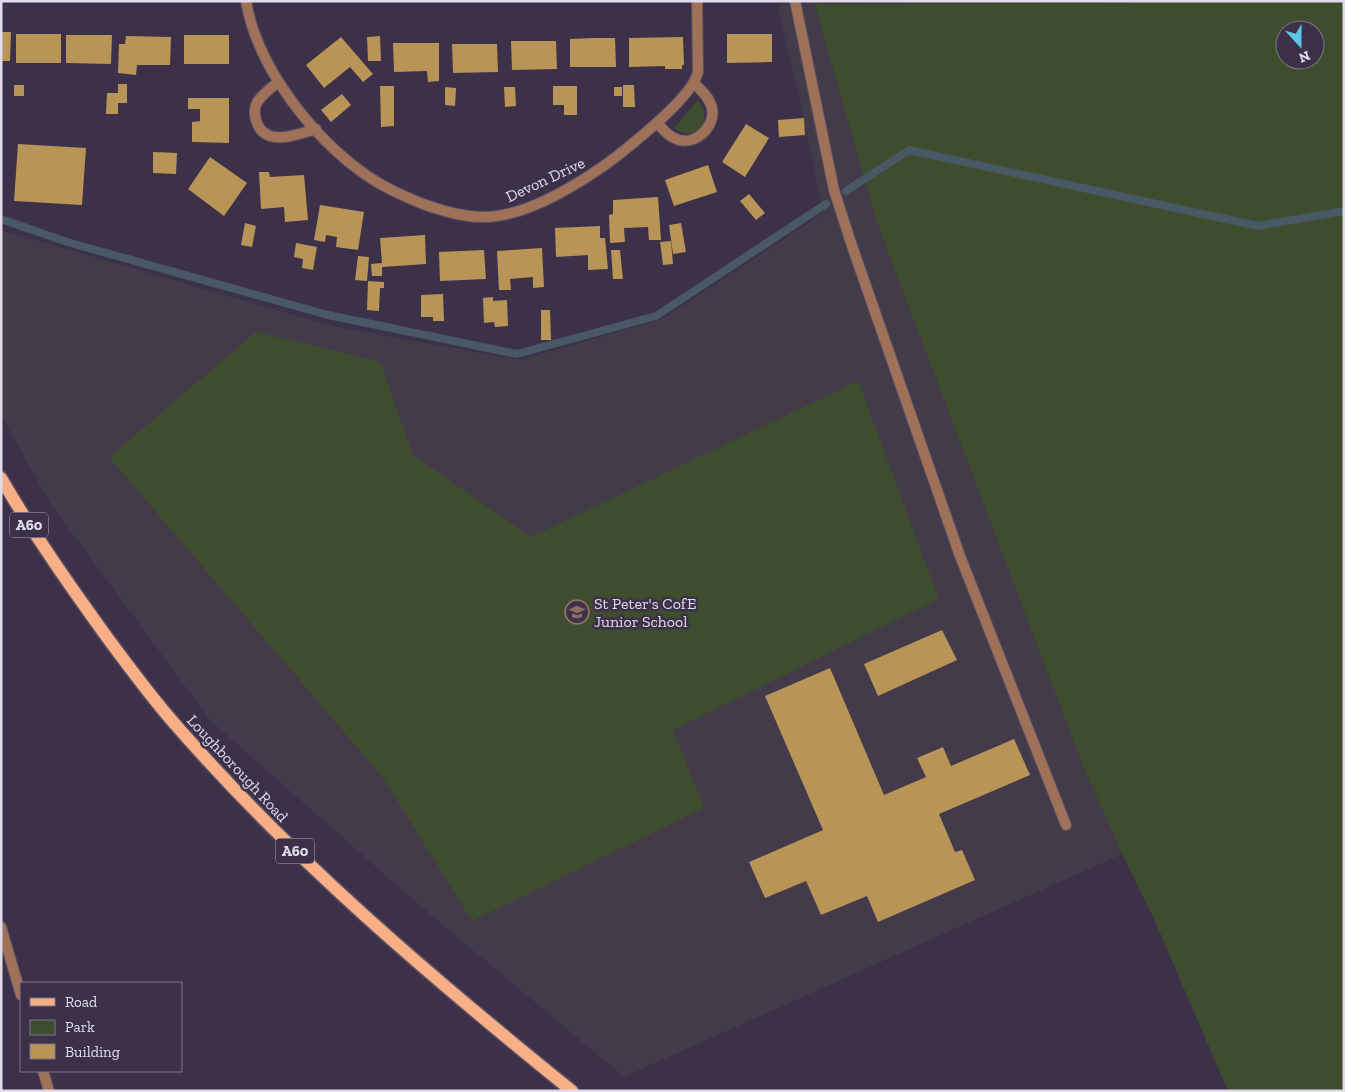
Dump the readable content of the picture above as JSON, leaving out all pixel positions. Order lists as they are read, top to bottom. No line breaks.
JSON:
{"streets":{"main road":["A60","Loughborough Road"],"street":["Devon Drive"]},"places":{"school or university":["St Peter's CofE Junior School"]},"legend":["Road","Park","Building"],"north":"bottom"}
